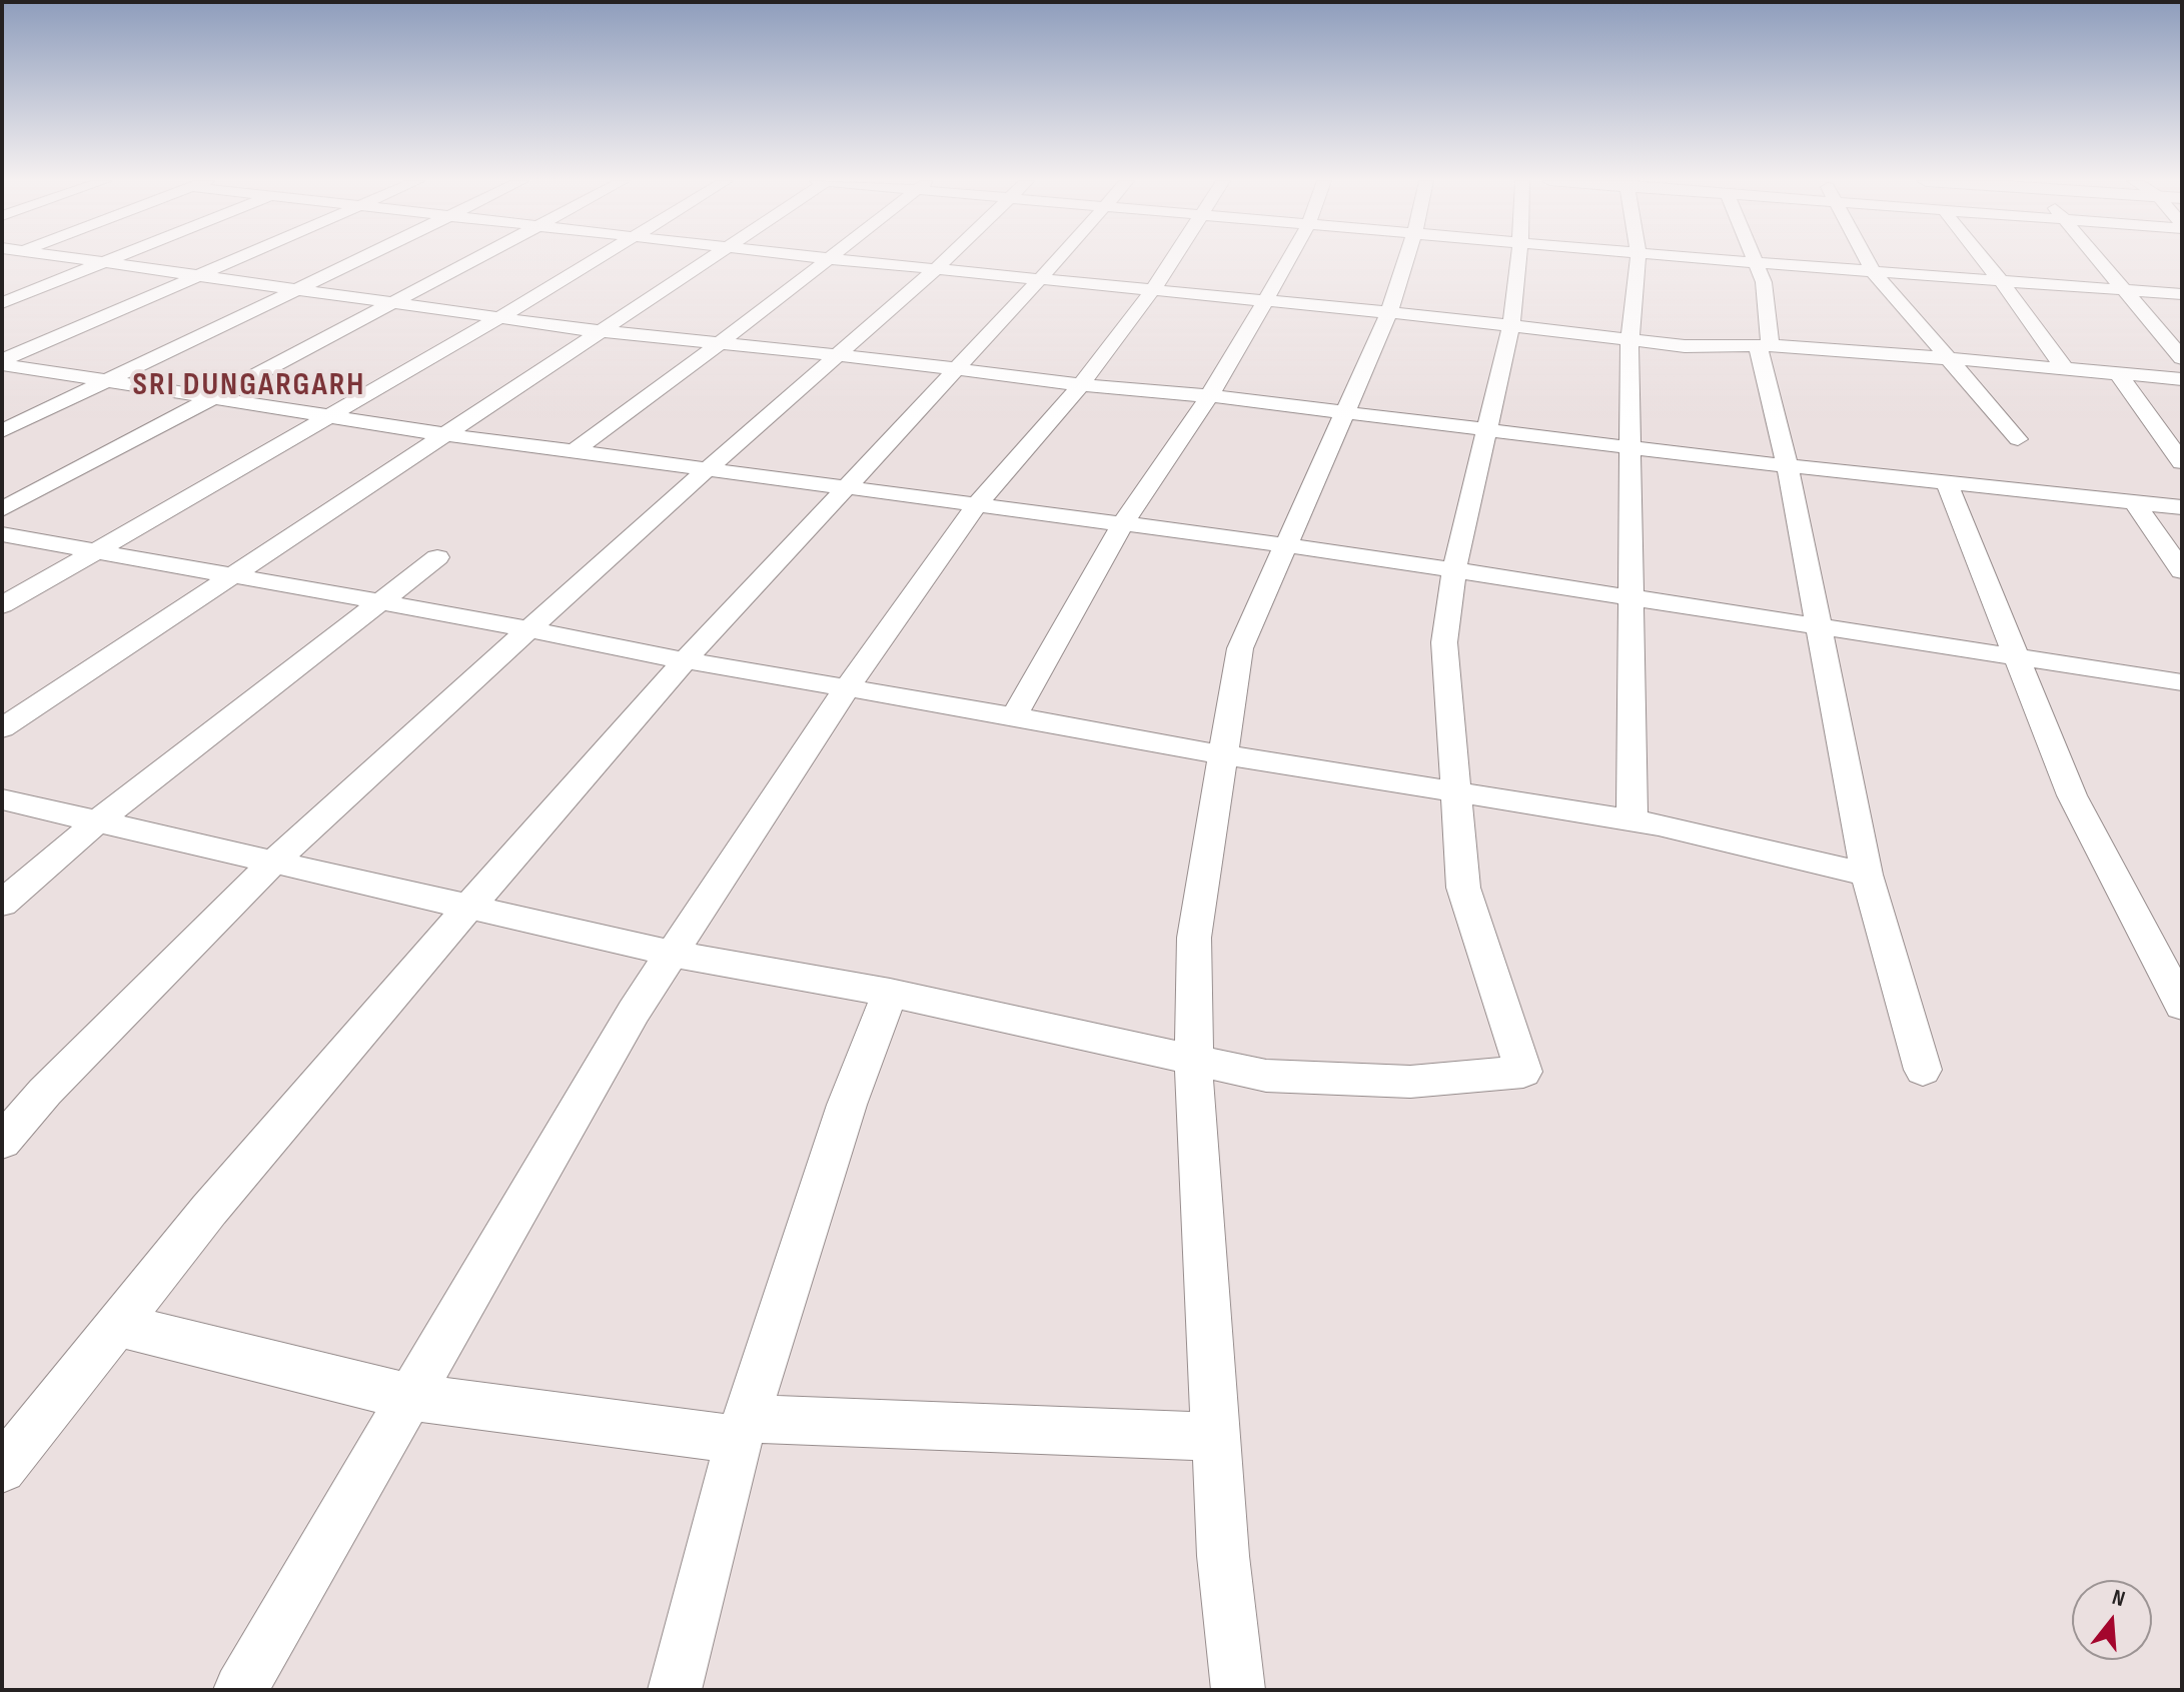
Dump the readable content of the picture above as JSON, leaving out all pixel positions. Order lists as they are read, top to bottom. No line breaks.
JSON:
{"districts":["SRI DUNGARGARH"],"north":"top"}
